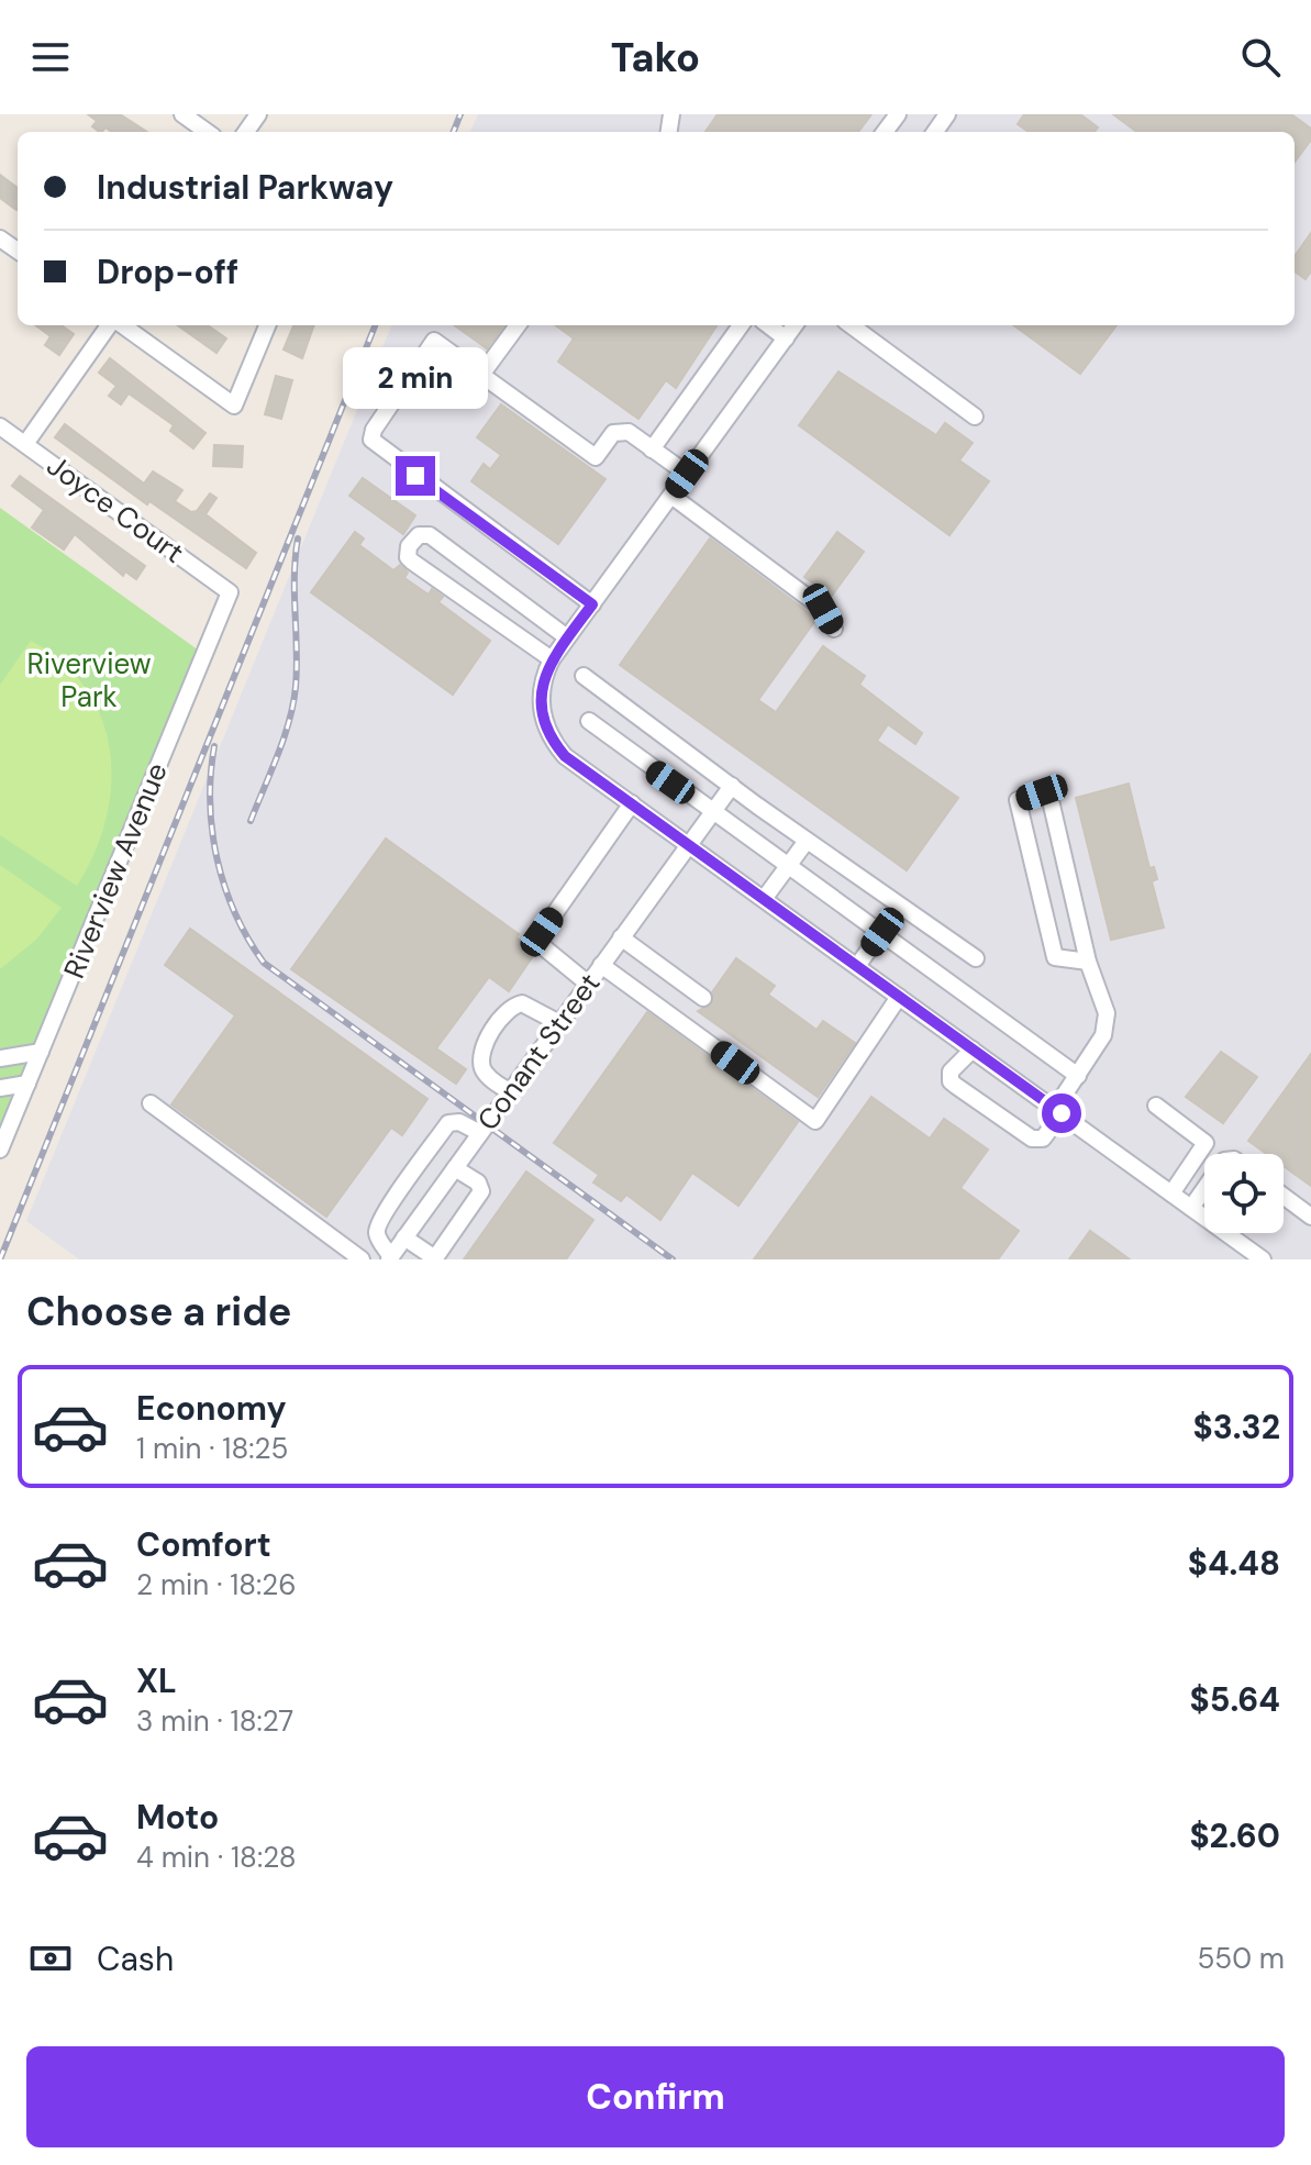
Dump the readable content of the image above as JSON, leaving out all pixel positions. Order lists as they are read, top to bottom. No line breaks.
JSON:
{"streets":{"street":["Joyce Court","Riverview Avenue","Conant Street"]},"crossings":[["Joyce Court","Riverview Avenue"]],"parks":["Riverview Park"],"page":{"header":"Tako","banner":["Industrial Parkway","Drop-off"],"bubble":"2 min","heading":"Choose a ride","list":[{"name":"Economy","note":"1 min · 18:25","value":"$3.32"},{"name":"Comfort","note":"2 min · 18:26","value":"$4.48"},{"name":"XL","note":"3 min · 18:27","value":"$5.64"},{"name":"Moto","note":"4 min · 18:28","value":"$2.60"}],"pay":["Cash","550 m"],"buttons":"Confirm"}}
